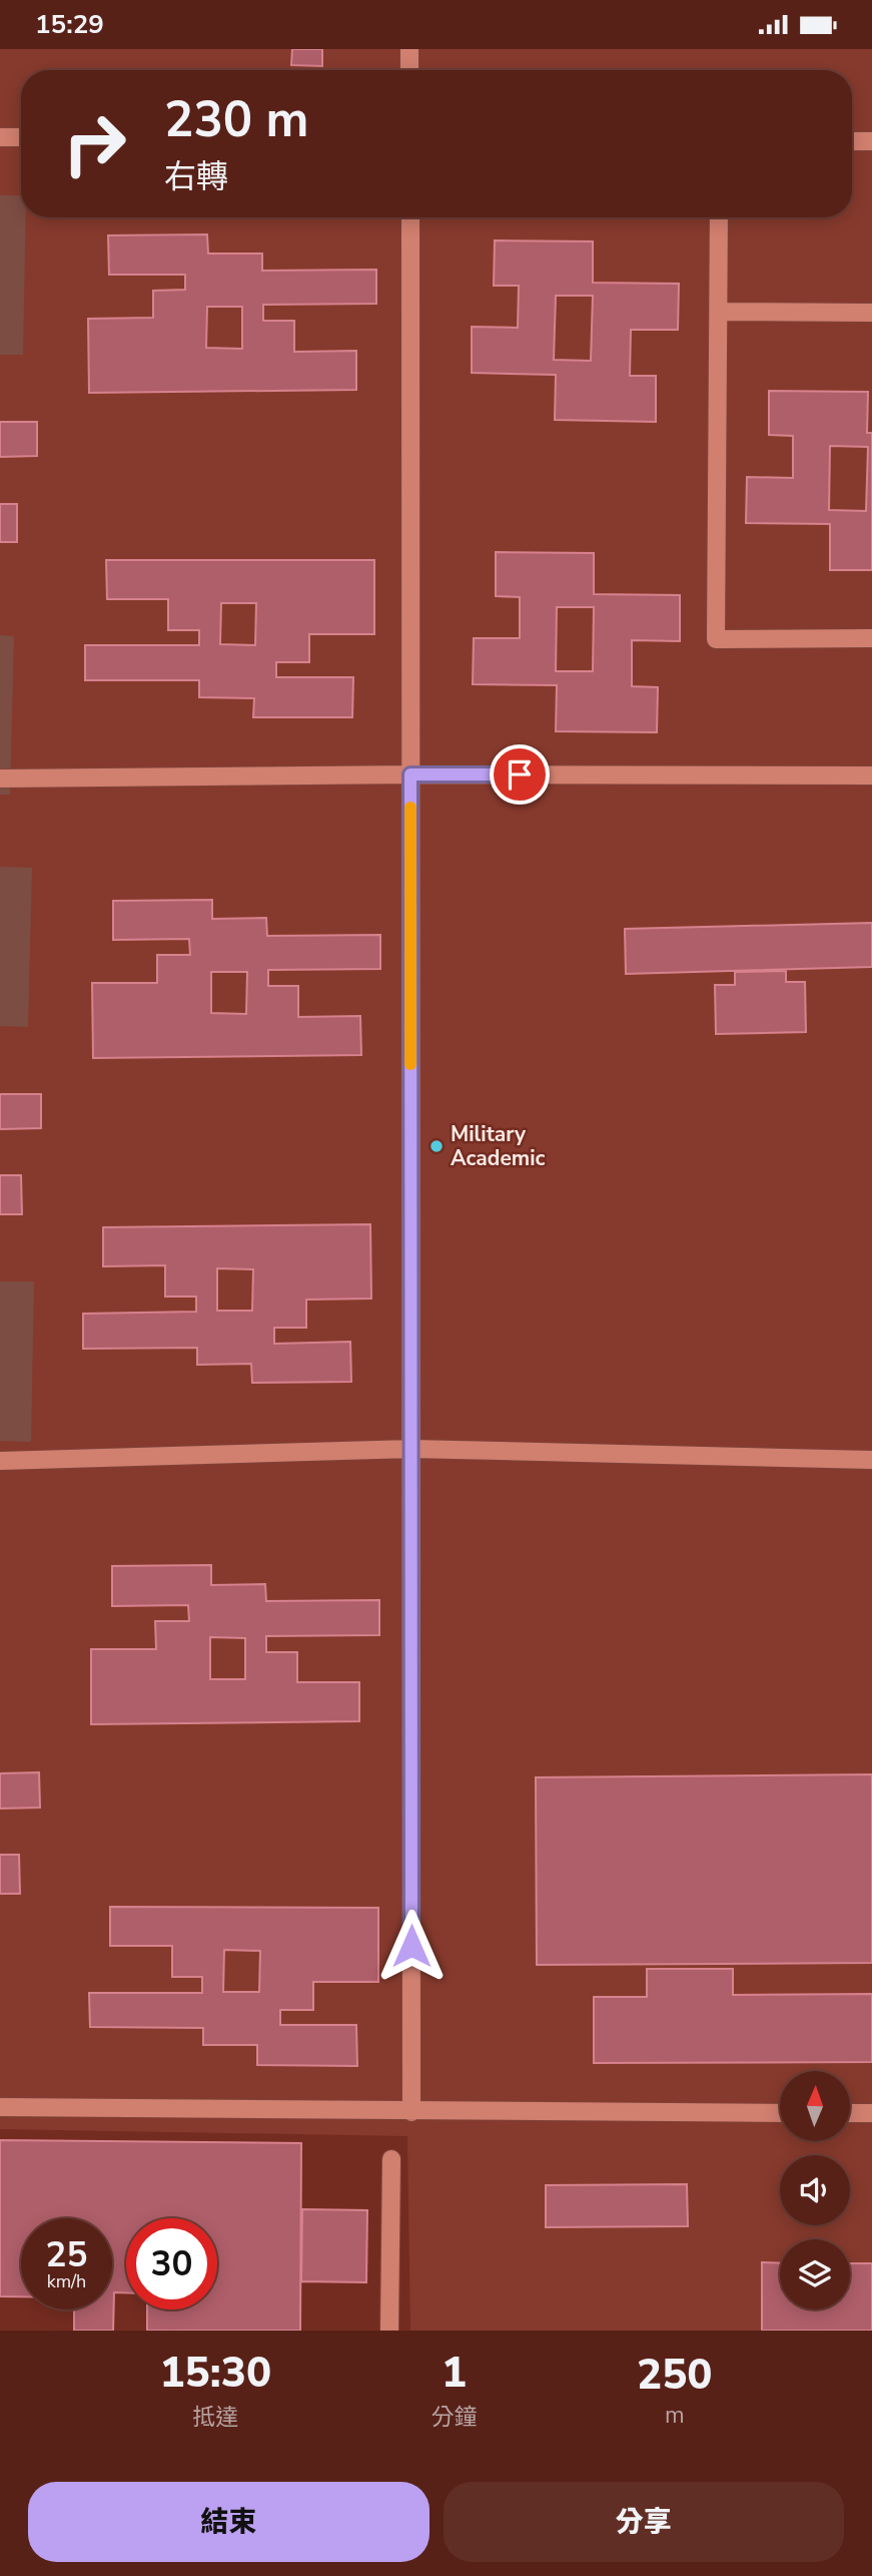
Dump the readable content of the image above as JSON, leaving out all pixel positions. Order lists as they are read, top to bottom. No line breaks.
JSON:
{"places":["Military Academic"],"north":"top","page":{"status":"15:29","turn":["230 m","右轉"],"speed":"25 km/h","limit":"30","eta":["15:30","抵達","1","分鐘","250","m"],"buttons":["結束","分享"]}}
